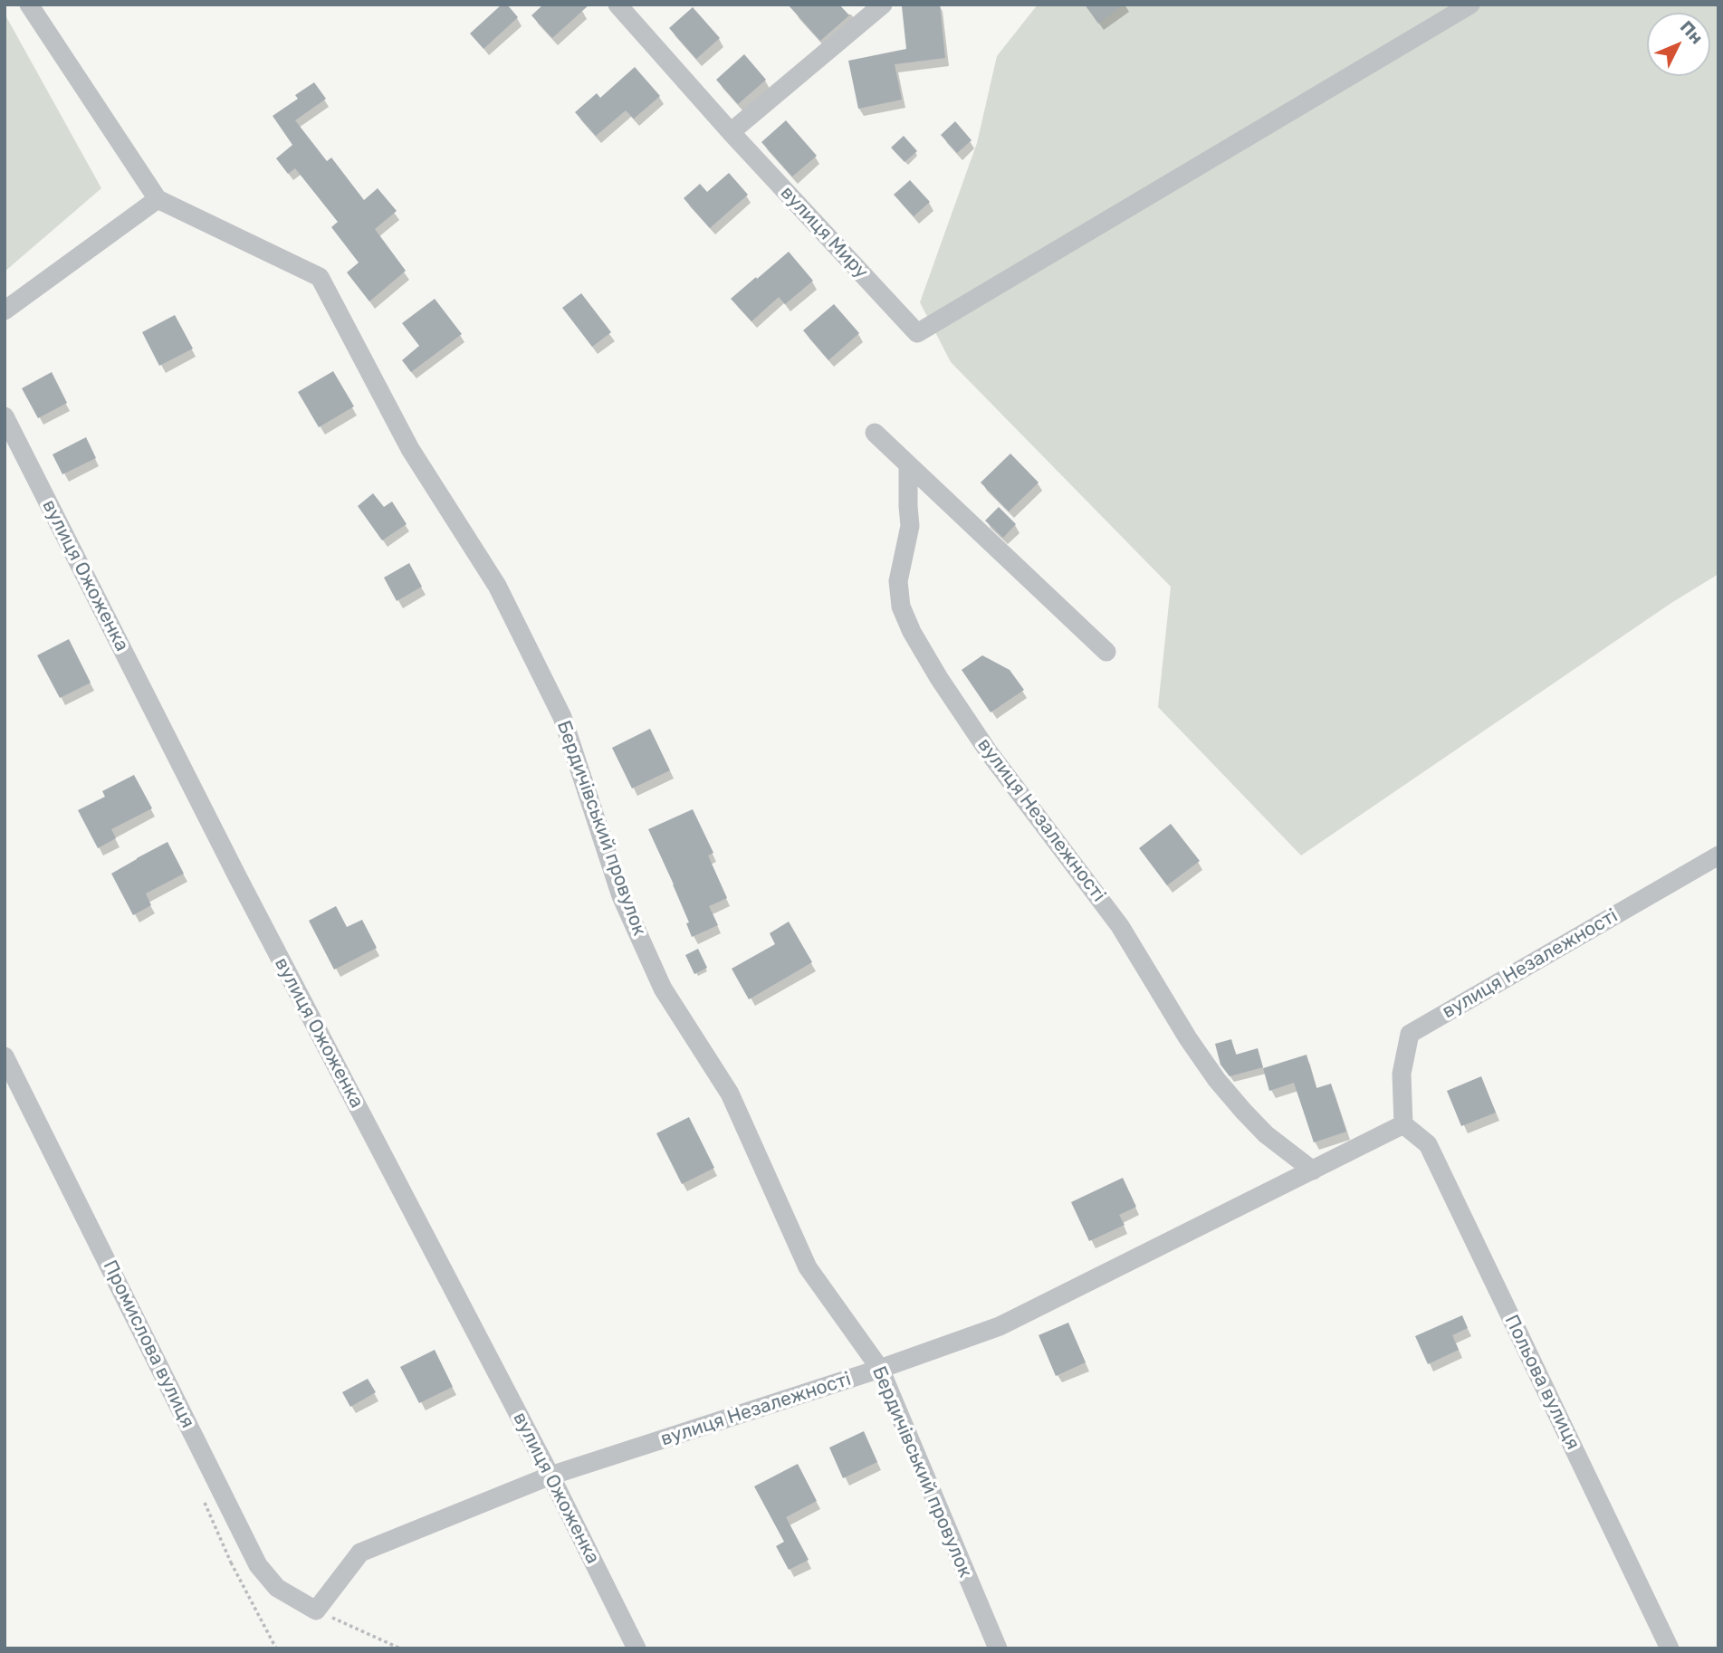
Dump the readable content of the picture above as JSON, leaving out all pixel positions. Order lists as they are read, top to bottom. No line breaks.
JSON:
{"streets":{"street":["вулиця Миру","вулиця Ожоженка","вулиця Незалежності","Бердичівський провулок","Промислова вулиця","Польова вулиця"]},"crossings":[["вулиця Ожоженка","вулиця Незалежності"],["вулиця Незалежності","Бердичівський провулок"],["вулиця Незалежності","Промислова вулиця"],["вулиця Незалежності","Польова вулиця"]],"north":"top right"}
